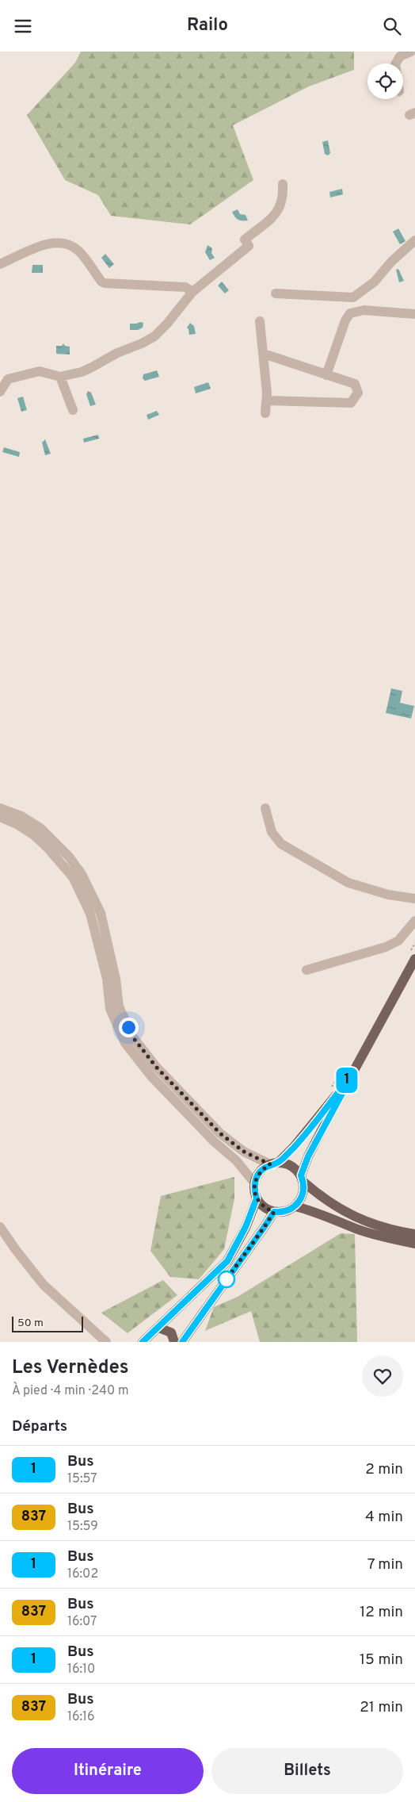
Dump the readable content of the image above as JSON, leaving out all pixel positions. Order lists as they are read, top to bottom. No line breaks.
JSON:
{"lines":["bus line 1"],"scale_bar":"50 m","page":{"header":"Railo","on_map":"1","scale":"50 m","heading":[["Les Vernèdes","À pied · 4 min · 240 m"],"Départs"],"list":[{"mark":"1","name":"Bus","note":"15:57","value":"2 min"},{"mark":"837","name":"Bus","note":"15:59","value":"4 min"},{"mark":"1","name":"Bus","note":"16:02","value":"7 min"},{"mark":"837","name":"Bus","note":"16:07","value":"12 min"},{"mark":"1","name":"Bus","note":"16:10","value":"15 min"},{"mark":"837","name":"Bus","note":"16:16","value":"21 min"}],"buttons":["Itinéraire","Billets"]}}
